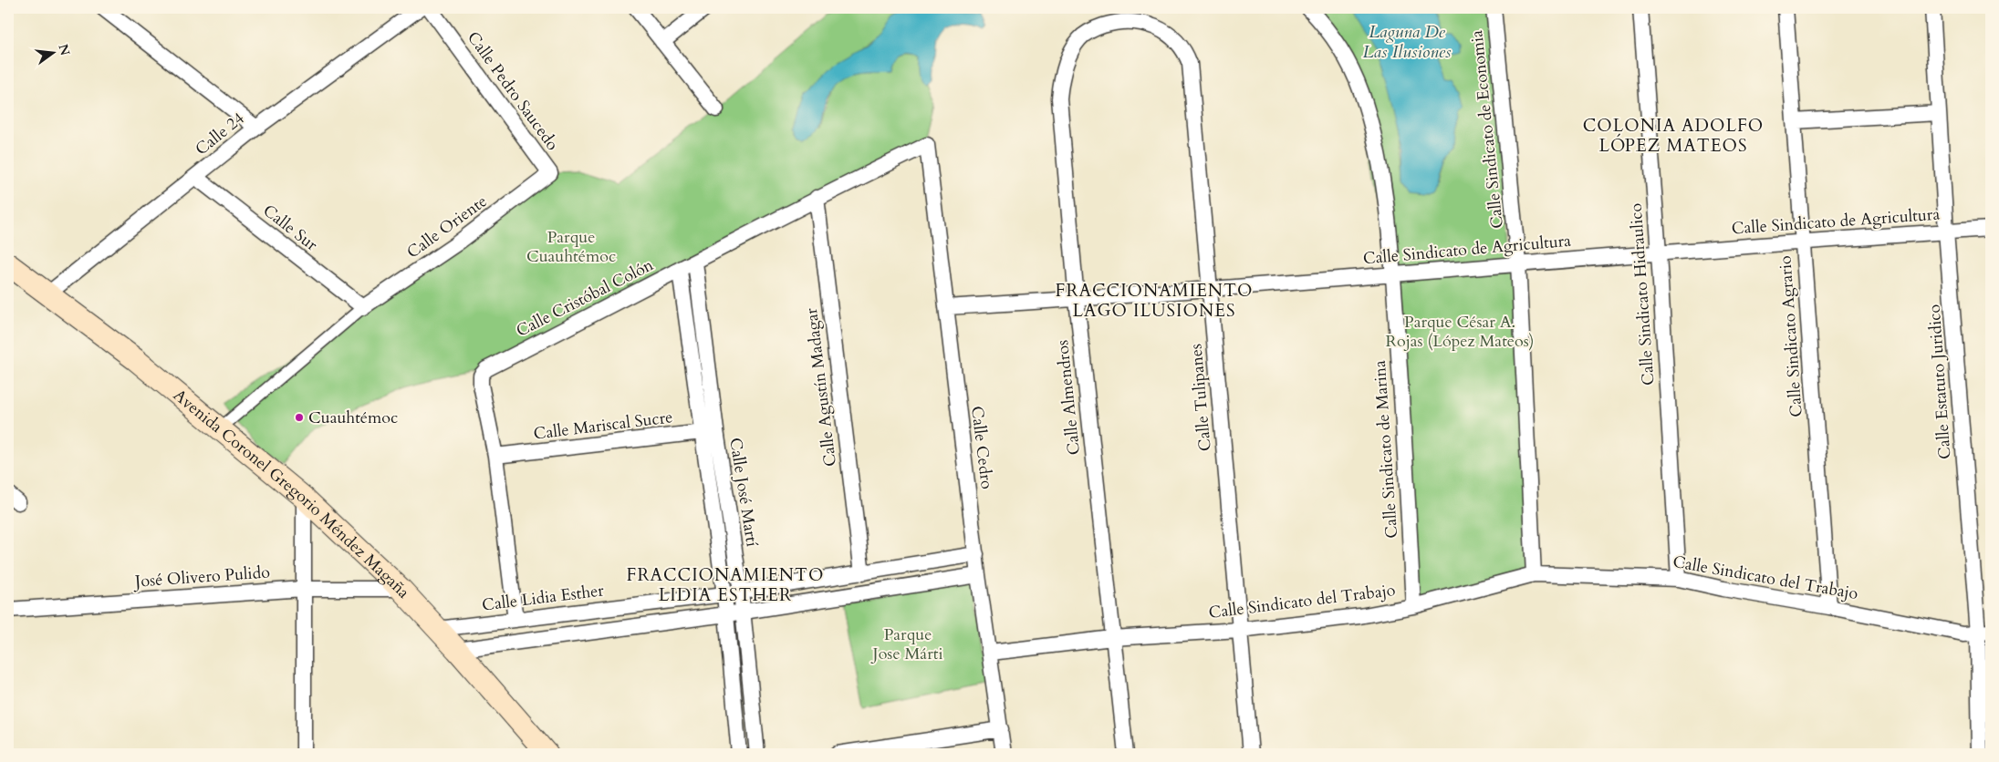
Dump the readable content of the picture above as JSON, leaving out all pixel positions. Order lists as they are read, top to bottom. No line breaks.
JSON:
{"streets":{"main road":["Avenida Coronel Gregorio Méndez Magaña"],"street":["Calle Pedro Saucedo","Calle Sindicato de Economia","Calle 24","Calle Sindicato de Agricultura","Calle Oriente","Calle Sur","Calle Sindicato Hidraulico","Calle Cristóbal Colón","Calle Sindicato Agrario","Calle Estatuto Juridico","Calle Agustín Madagar","Calle Almendros","Calle Tulipanes","Calle Mariscal Sucre","Calle Cedro","Calle Sindicato de Marina","Calle José Martí","José Olivero Pulido","Calle Sindicato del Trabajo","Calle Lidia Esther"]},"crossings":[["Calle Pedro Saucedo","Calle Oriente"],["Calle Sindicato de Economia","Calle Sindicato de Agricultura"],["Calle Sindicato de Economia","Calle Sindicato del Trabajo"],["Calle 24","Calle Sur"],["Calle 24","Avenida Coronel Gregorio Méndez Magaña"],["Calle Sindicato de Agricultura","Calle Sindicato Hidraulico"],["Calle Sindicato de Agricultura","Calle Sindicato Agrario"],["Calle Sindicato de Agricultura","Calle Estatuto Juridico"],["Calle Sindicato de Agricultura","Calle Almendros"],["Calle Sindicato de Agricultura","Calle Tulipanes"],["Calle Sindicato de Agricultura","Calle Cedro"],["Calle Sindicato de Agricultura","Calle Sindicato de Marina"],["Calle Oriente","Calle Sur"],["Calle Sindicato Hidraulico","Calle Sindicato del Trabajo"],["Calle Cristóbal Colón","Calle Agustín Madagar"],["Calle Cristóbal Colón","Calle Mariscal Sucre"],["Calle Cristóbal Colón","Calle Cedro"],["Calle Cristóbal Colón","Calle José Martí"],["Calle Cristóbal Colón","Calle Lidia Esther"],["Calle Sindicato Agrario","Calle Sindicato del Trabajo"],["Calle Estatuto Juridico","Calle Sindicato del Trabajo"],["Calle Agustín Madagar","Calle Lidia Esther"],["Calle Almendros","Calle Tulipanes"],["Calle Almendros","Calle Sindicato del Trabajo"],["Calle Tulipanes","Calle Sindicato del Trabajo"],["Calle Mariscal Sucre","Calle José Martí"],["Calle Cedro","Calle Sindicato del Trabajo"],["Calle Cedro","Calle Lidia Esther"],["Calle Sindicato de Marina","Calle Sindicato del Trabajo"],["Calle José Martí","Calle Lidia Esther"],["Avenida Coronel Gregorio Méndez Magaña","José Olivero Pulido"],["Avenida Coronel Gregorio Méndez Magaña","Calle Lidia Esther"]],"districts":["COLONIA ADOLFO LÓPEZ MATEOS","FRACCIONAMIENTO LAGO ILUSIONES","FRACCIONAMIENTO LIDIA ESTHER"],"water":["Laguna De Las Ilusiones"],"parks":["Parque Cuauhtémoc","Parque César A. Rojas (López Mateos)","Parque Jose Márti"],"places":["Cuauhtémoc"],"north":"right"}
